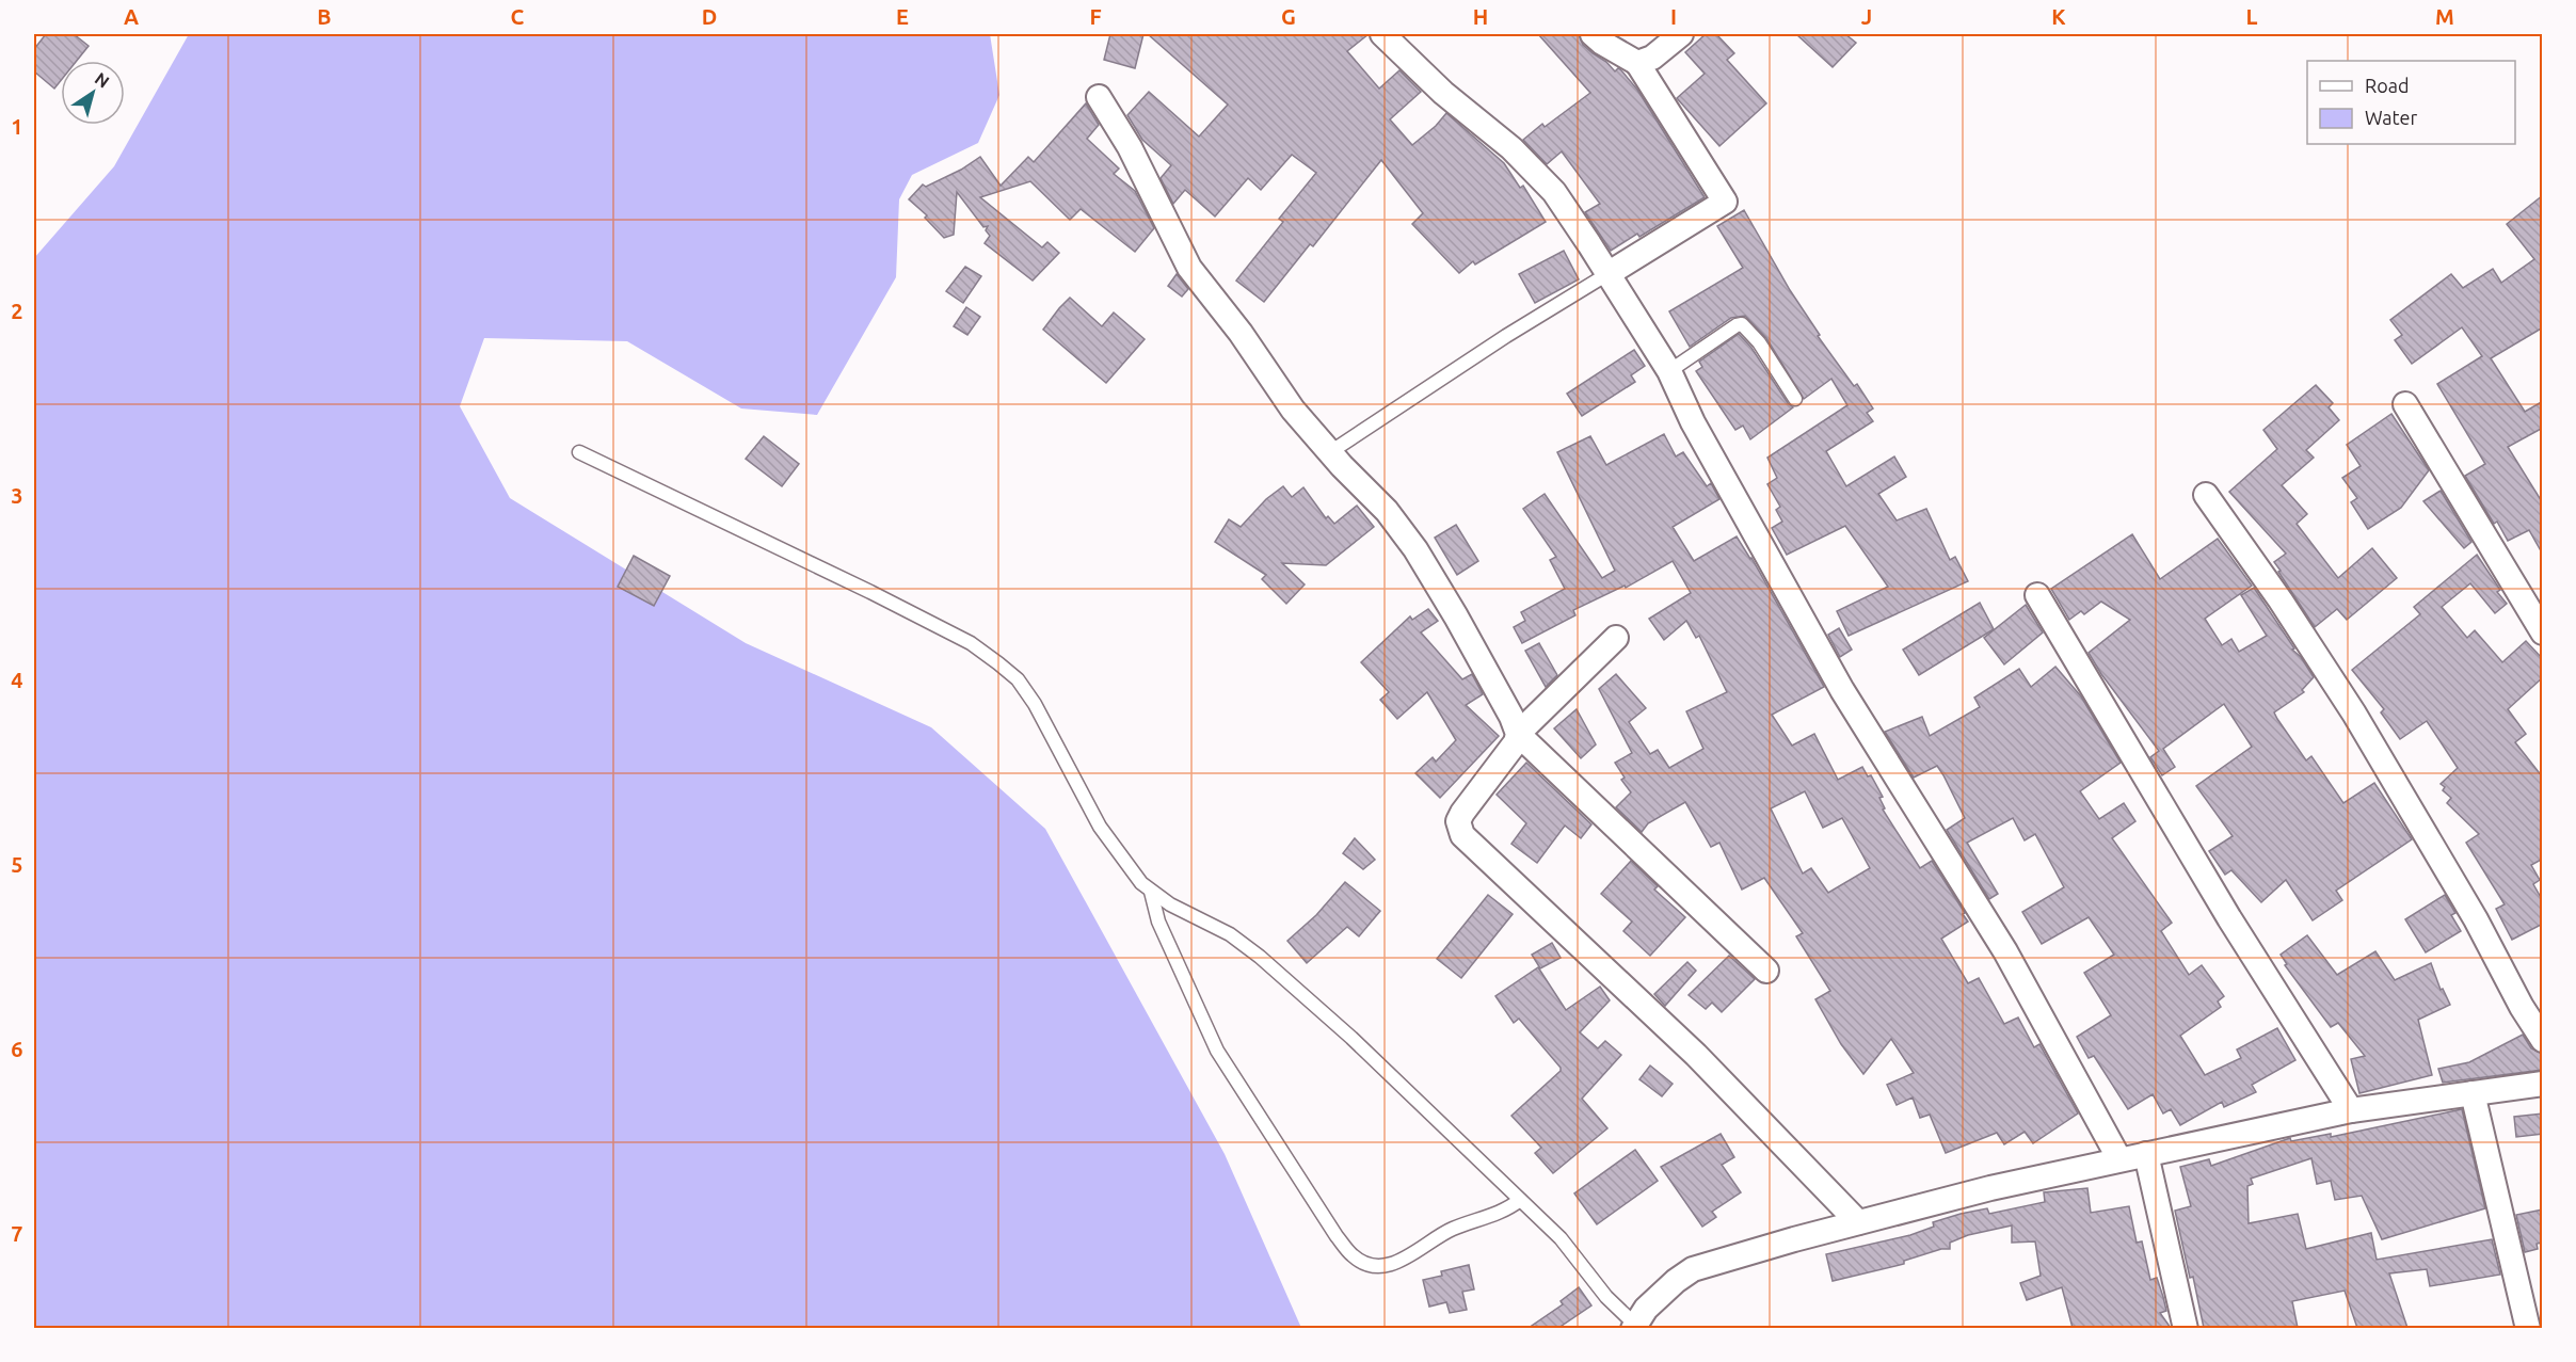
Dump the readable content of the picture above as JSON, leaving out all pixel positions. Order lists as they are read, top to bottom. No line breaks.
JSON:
{"legend":["Road","Water"],"north":"top right","grid":{"columns":["A","B","C","D","E","F","G","H","I","J","K","L","M"],"rows":["1","2","3","4","5","6","7"]}}
